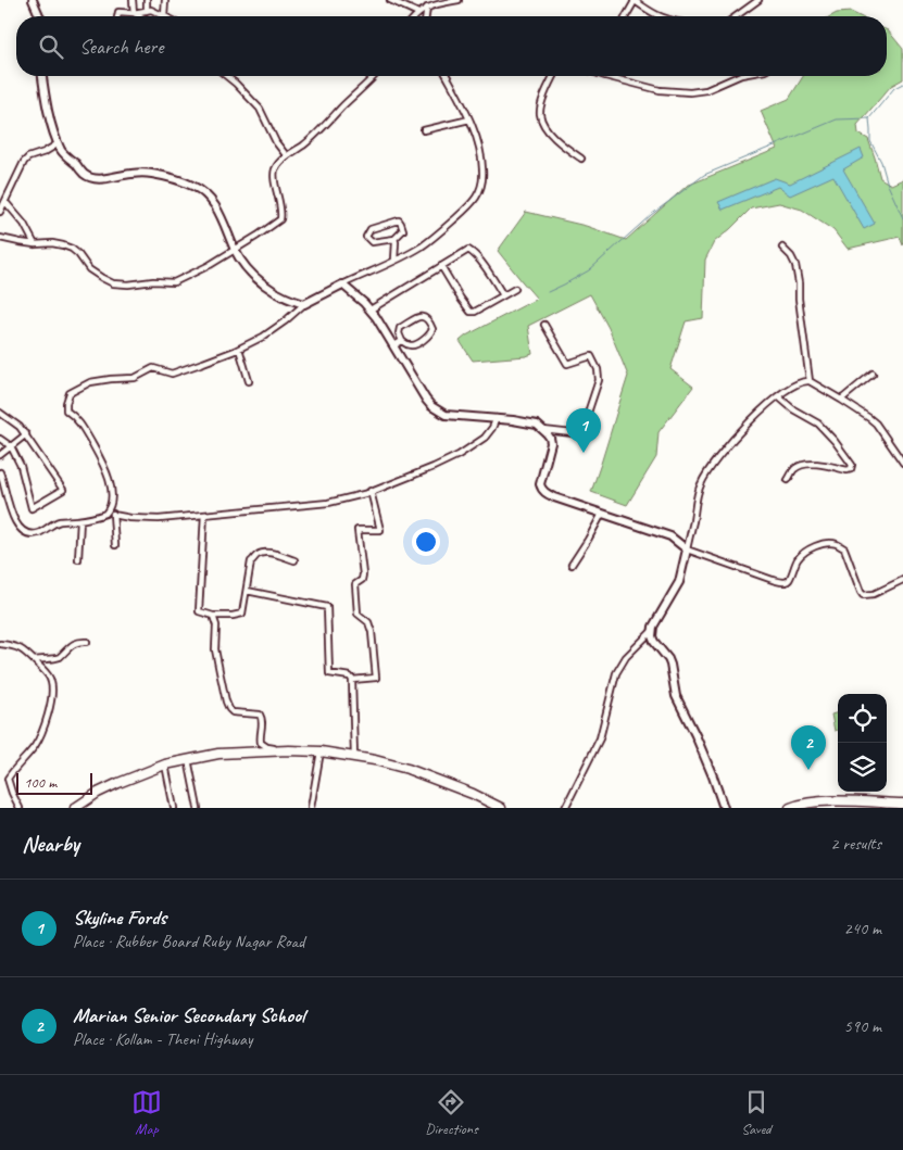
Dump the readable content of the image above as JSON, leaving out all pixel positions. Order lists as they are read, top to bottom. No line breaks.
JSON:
{"scale_bar":"100 m","page":{"search":"Search here","pins":["1","2"],"scale":"100 m","heading":["Nearby","2 results"],"list":[{"mark":"1","name":"Skyline Fords","note":"Place · Rubber Board Ruby Nagar Road","value":"240 m"},{"mark":"2","name":"Marian Senior Secondary School","note":"Place · Kollam - Theni Highway","value":"590 m"}],"nav":["Map","Directions","Saved"]}}
